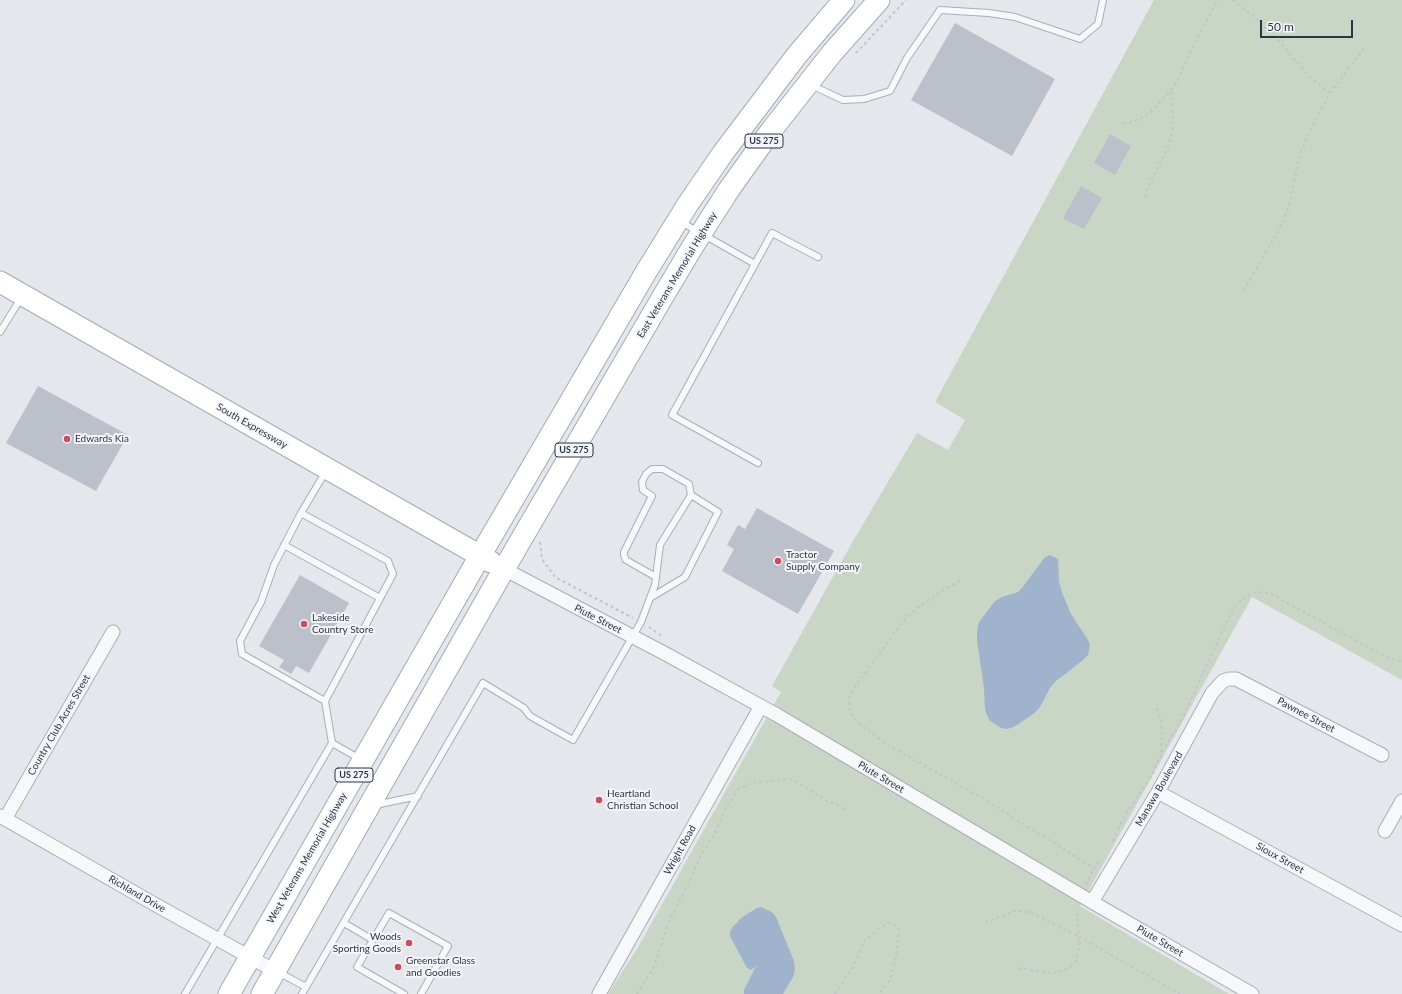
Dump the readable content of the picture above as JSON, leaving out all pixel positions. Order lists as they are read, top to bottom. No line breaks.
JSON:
{"streets":{"main road":["US 275","East Veterans Memorial Highway","South Expressway","West Veterans Memorial Highway"],"street":["Piute Street","Pawnee Street","Country Club Acres Street","Manawa Boulevard","Wright Road","Sioux Street","Richland Drive"]},"crossings":[["US 275","East Veterans Memorial Highway"],["US 275","South Expressway"],["US 275","Piute Street"],["US 275","West Veterans Memorial Highway"],["US 275","Richland Drive"],["East Veterans Memorial Highway","South Expressway"],["East Veterans Memorial Highway","Piute Street"],["South Expressway","Piute Street"],["South Expressway","West Veterans Memorial Highway"],["Piute Street","Manawa Boulevard"],["Piute Street","Wright Road"],["Pawnee Street","Manawa Boulevard"],["Country Club Acres Street","Richland Drive"],["Manawa Boulevard","Sioux Street"],["West Veterans Memorial Highway","Richland Drive"]],"places":["Edwards Kia","Tractor Supply Company","Lakeside Country Store","Heartland Christian School","Woods Sporting Goods","Greenstar Glass and Goodies"],"scale_bar":"50 m"}
